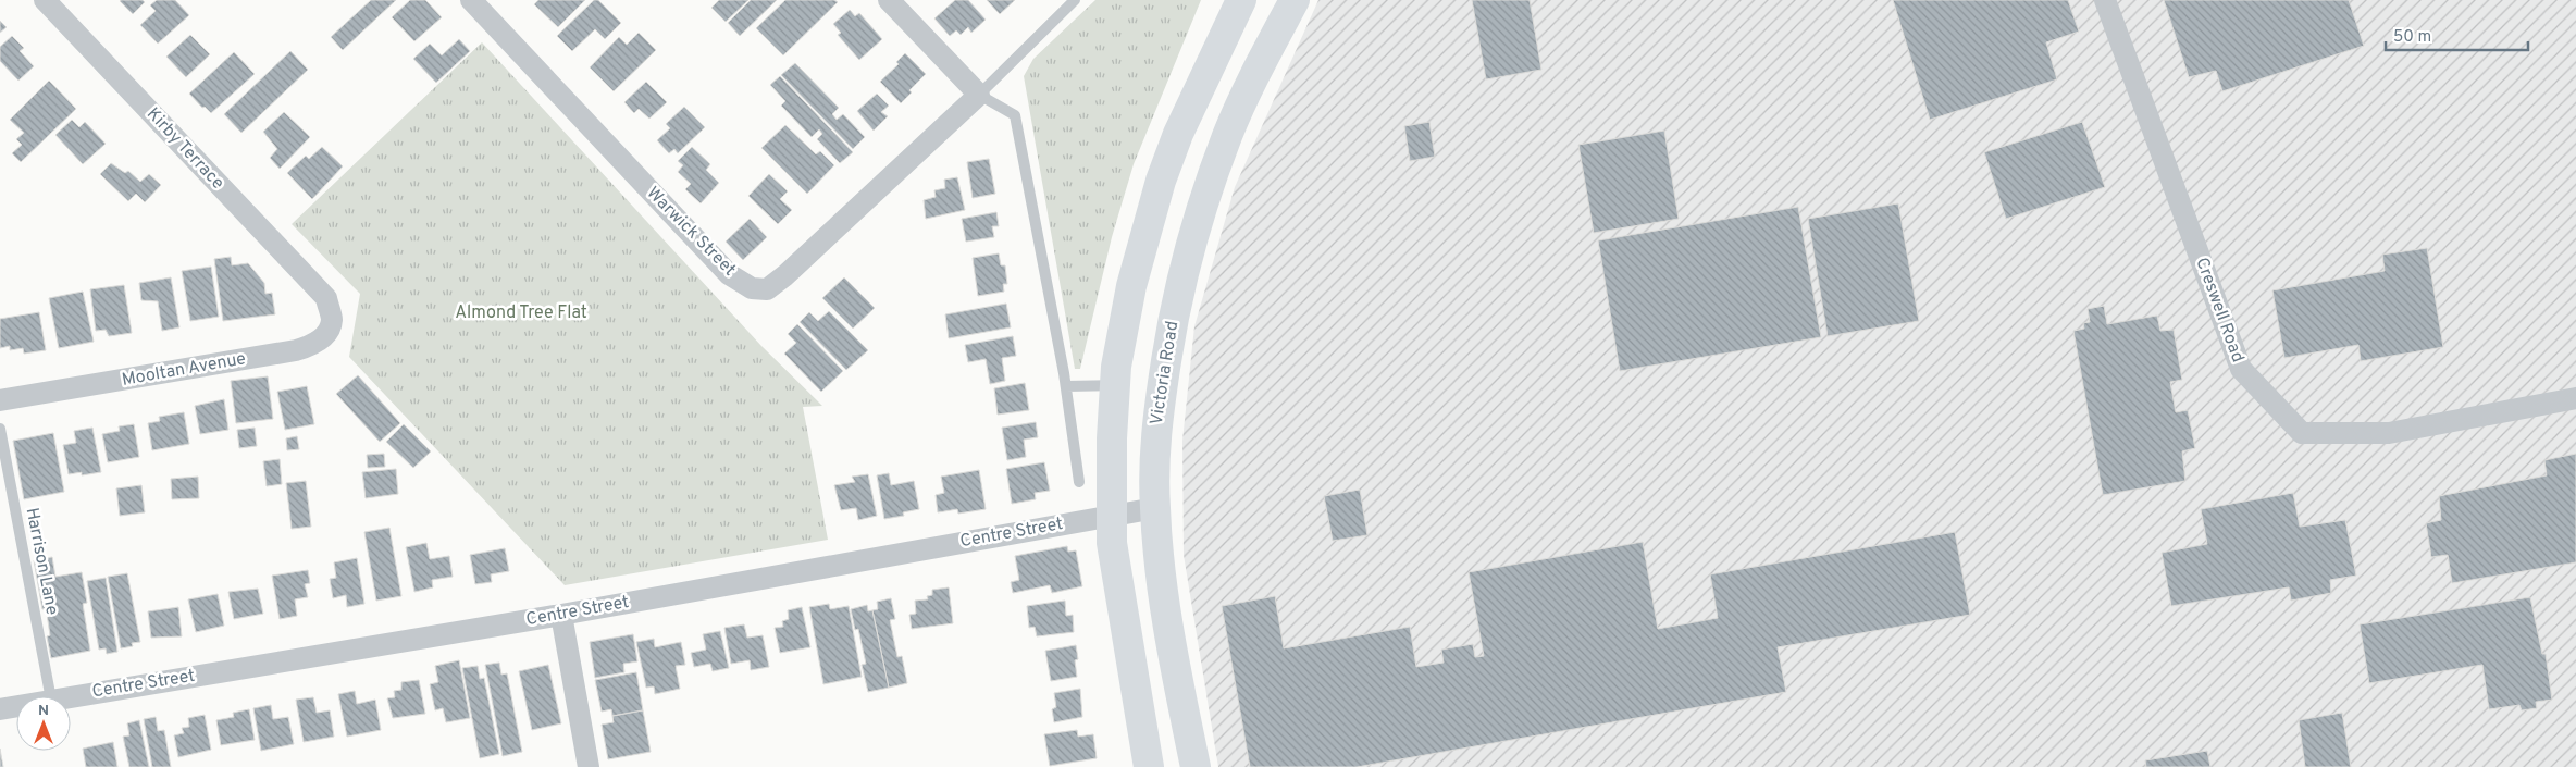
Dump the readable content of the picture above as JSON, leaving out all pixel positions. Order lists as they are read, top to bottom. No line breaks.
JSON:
{"streets":{"highway":["Victoria Road"],"street":["Kirby Terrace","Warwick Street","Creswell Road","Mooltan Avenue","Centre Street"],"lane":["Harrison Lane"]},"crossings":[["Kirby Terrace","Mooltan Avenue"],["Victoria Road","Centre Street"]],"parks":["Almond Tree Flat"],"scale_bar":"50 m","north":"top"}
